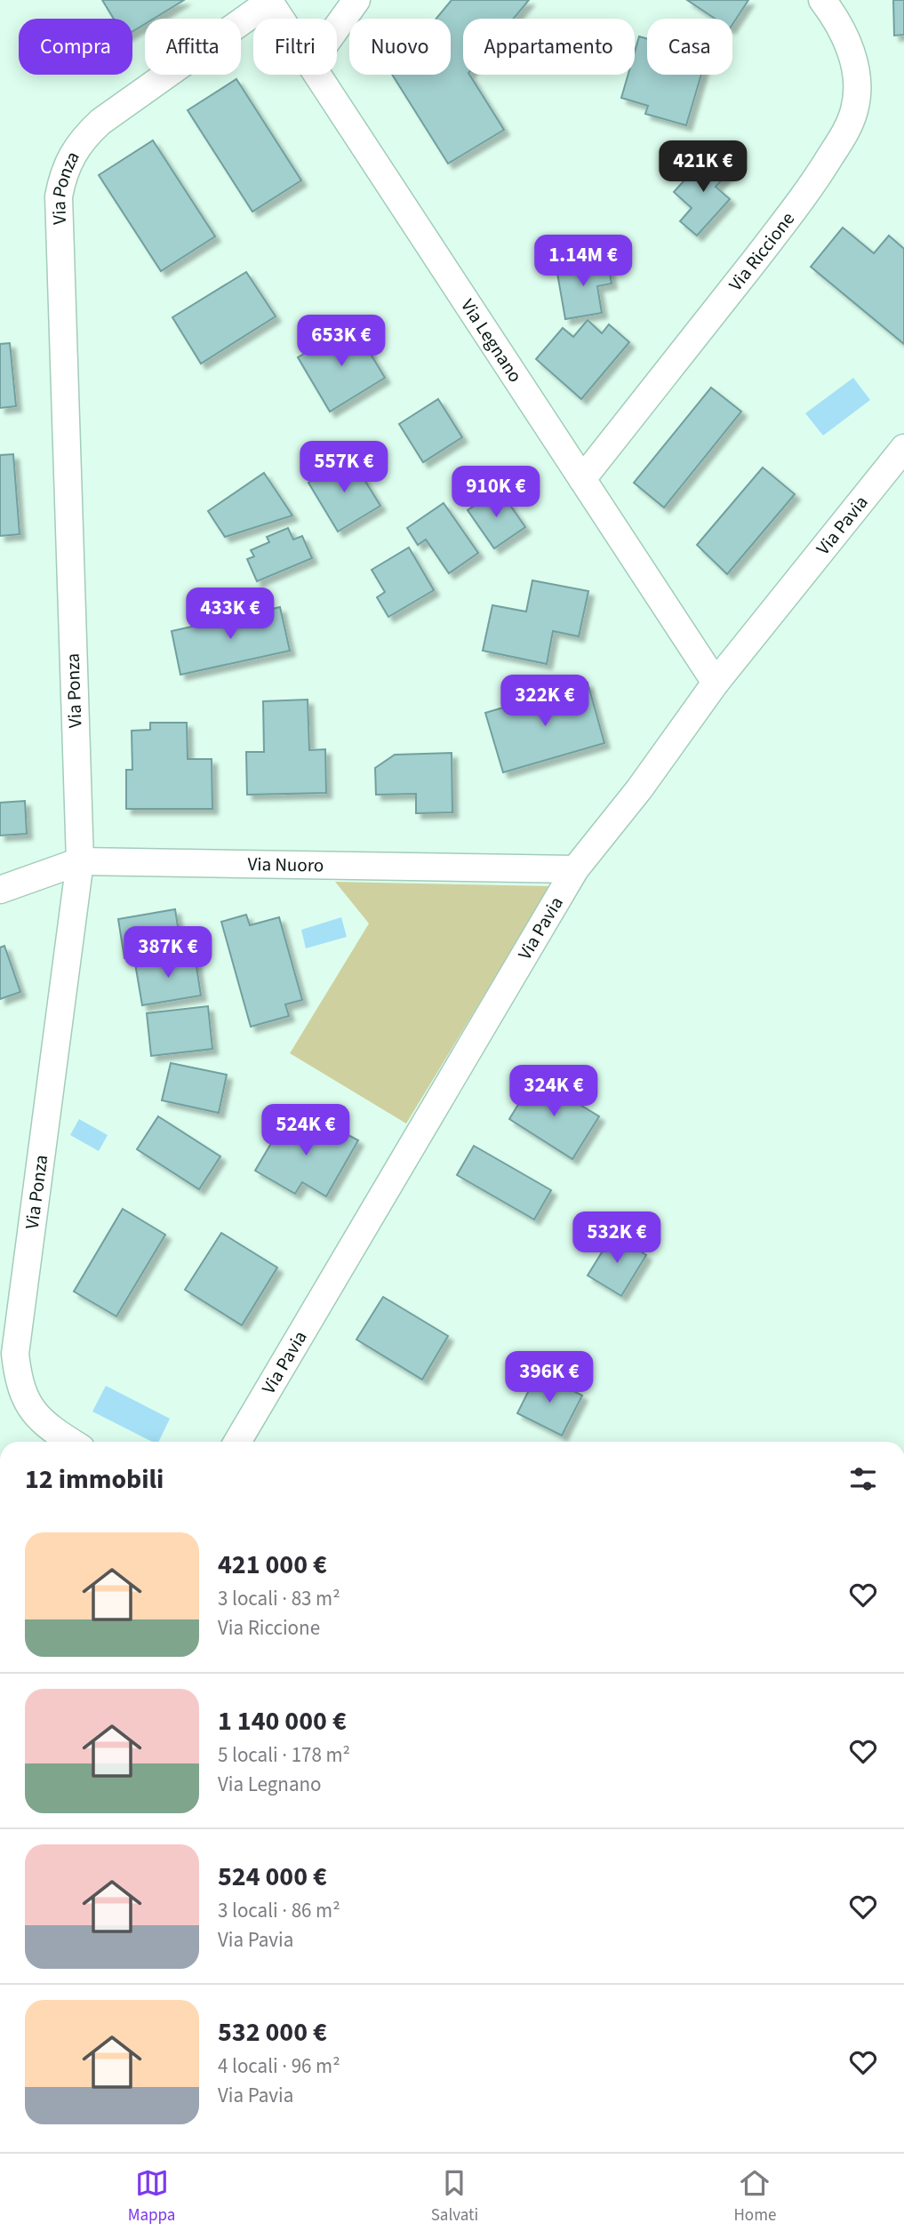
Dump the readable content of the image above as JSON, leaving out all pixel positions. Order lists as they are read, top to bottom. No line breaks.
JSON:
{"streets":{"street":["Via Ponza","Via Riccione","Via Legnano","Via Pavia","Via Nuoro"]},"crossings":[["Via Ponza","Via Legnano"],["Via Ponza","Via Nuoro"],["Via Riccione","Via Legnano"],["Via Legnano","Via Pavia"],["Via Pavia","Via Nuoro"]],"page":{"chip":["Compra","Affitta","Filtri","Nuovo","Appartamento","Casa"],"price":["421K €","1.14M €","653K €","557K €","910K €","433K €","322K €","387K €","324K €","524K €","532K €","396K €"],"heading":"12 immobili","list":[{"name":"421 000 €","note":"3 locali · 83 m² · Via Riccione"},{"name":"1 140 000 €","note":"5 locali · 178 m² · Via Legnano"},{"name":"524 000 €","note":"3 locali · 86 m² · Via Pavia"},{"name":"532 000 €","note":"4 locali · 96 m² · Via Pavia"}],"tabs":["Mappa","Salvati","Home"]}}
